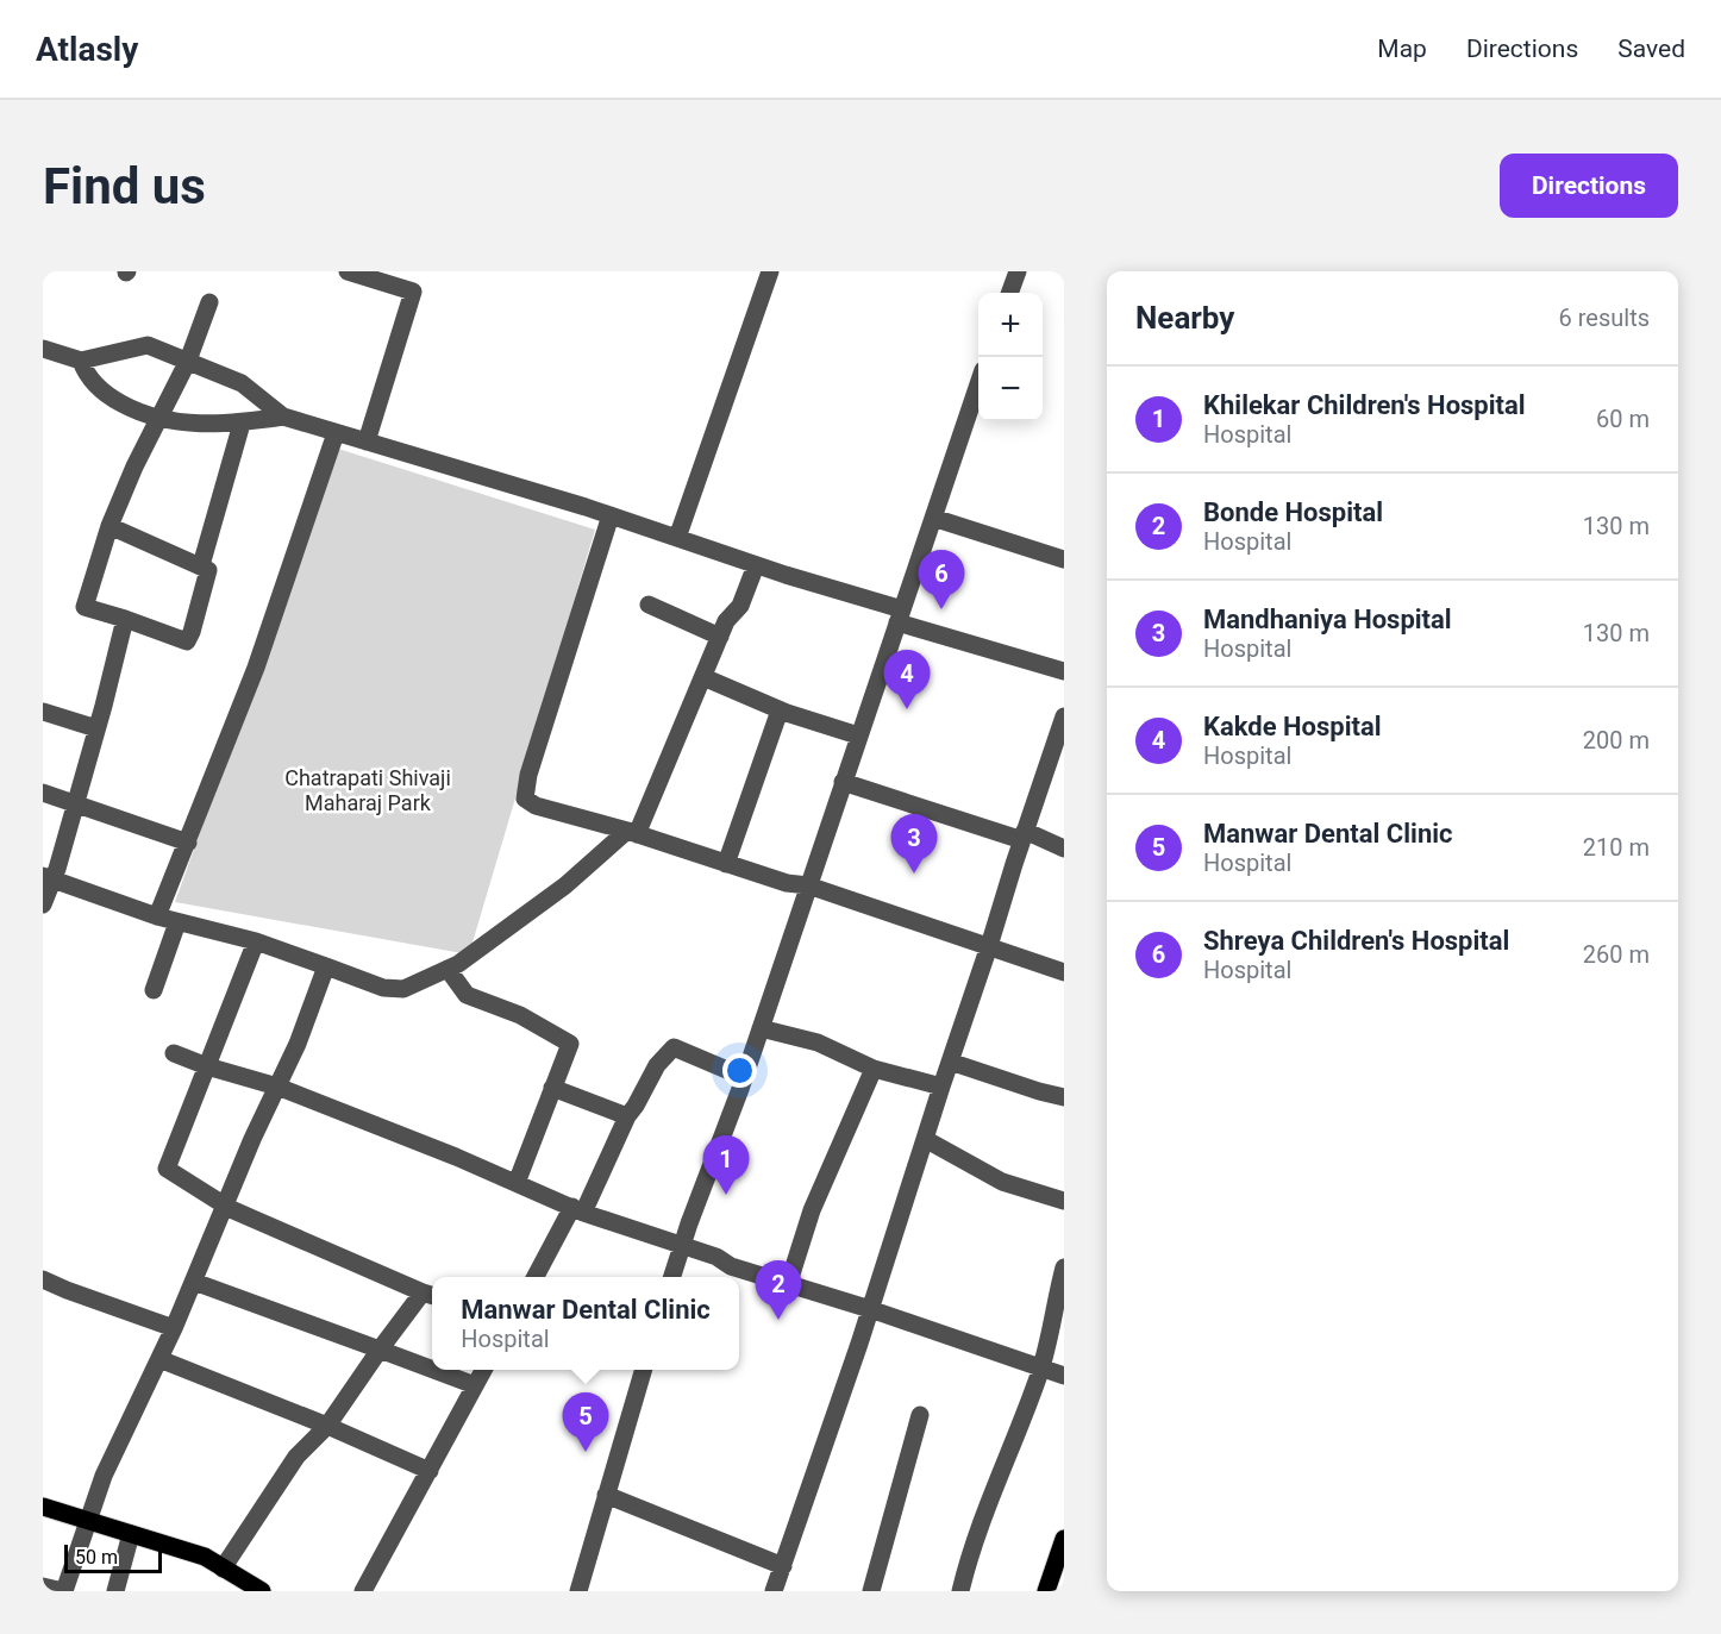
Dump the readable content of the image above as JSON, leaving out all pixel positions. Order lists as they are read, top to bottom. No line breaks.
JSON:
{"parks":["Chatrapati Shivaji Maharaj Park"],"scale_bar":"50 m","page":{"header":"Atlasly","nav":["Map","Directions","Saved"],"buttons":"Directions","title":"Find us","heading":["Nearby","6 results"],"map_buttons":["+","−"],"list":[{"mark":"1","name":"Khilekar Children's Hospital","note":"Hospital","value":"60 m"},{"mark":"2","name":"Bonde Hospital","note":"Hospital","value":"130 m"},{"mark":"3","name":"Mandhaniya Hospital","note":"Hospital","value":"130 m"},{"mark":"4","name":"Kakde Hospital","note":"Hospital","value":"200 m"},{"mark":"5","name":"Manwar Dental Clinic","note":"Hospital","value":"210 m"},{"mark":"6","name":"Shreya Children's Hospital","note":"Hospital","value":"260 m"}],"pins":["6","4","3","1","2","5"],"popup":["Manwar Dental Clinic","Hospital"],"scale":"50 m"}}
